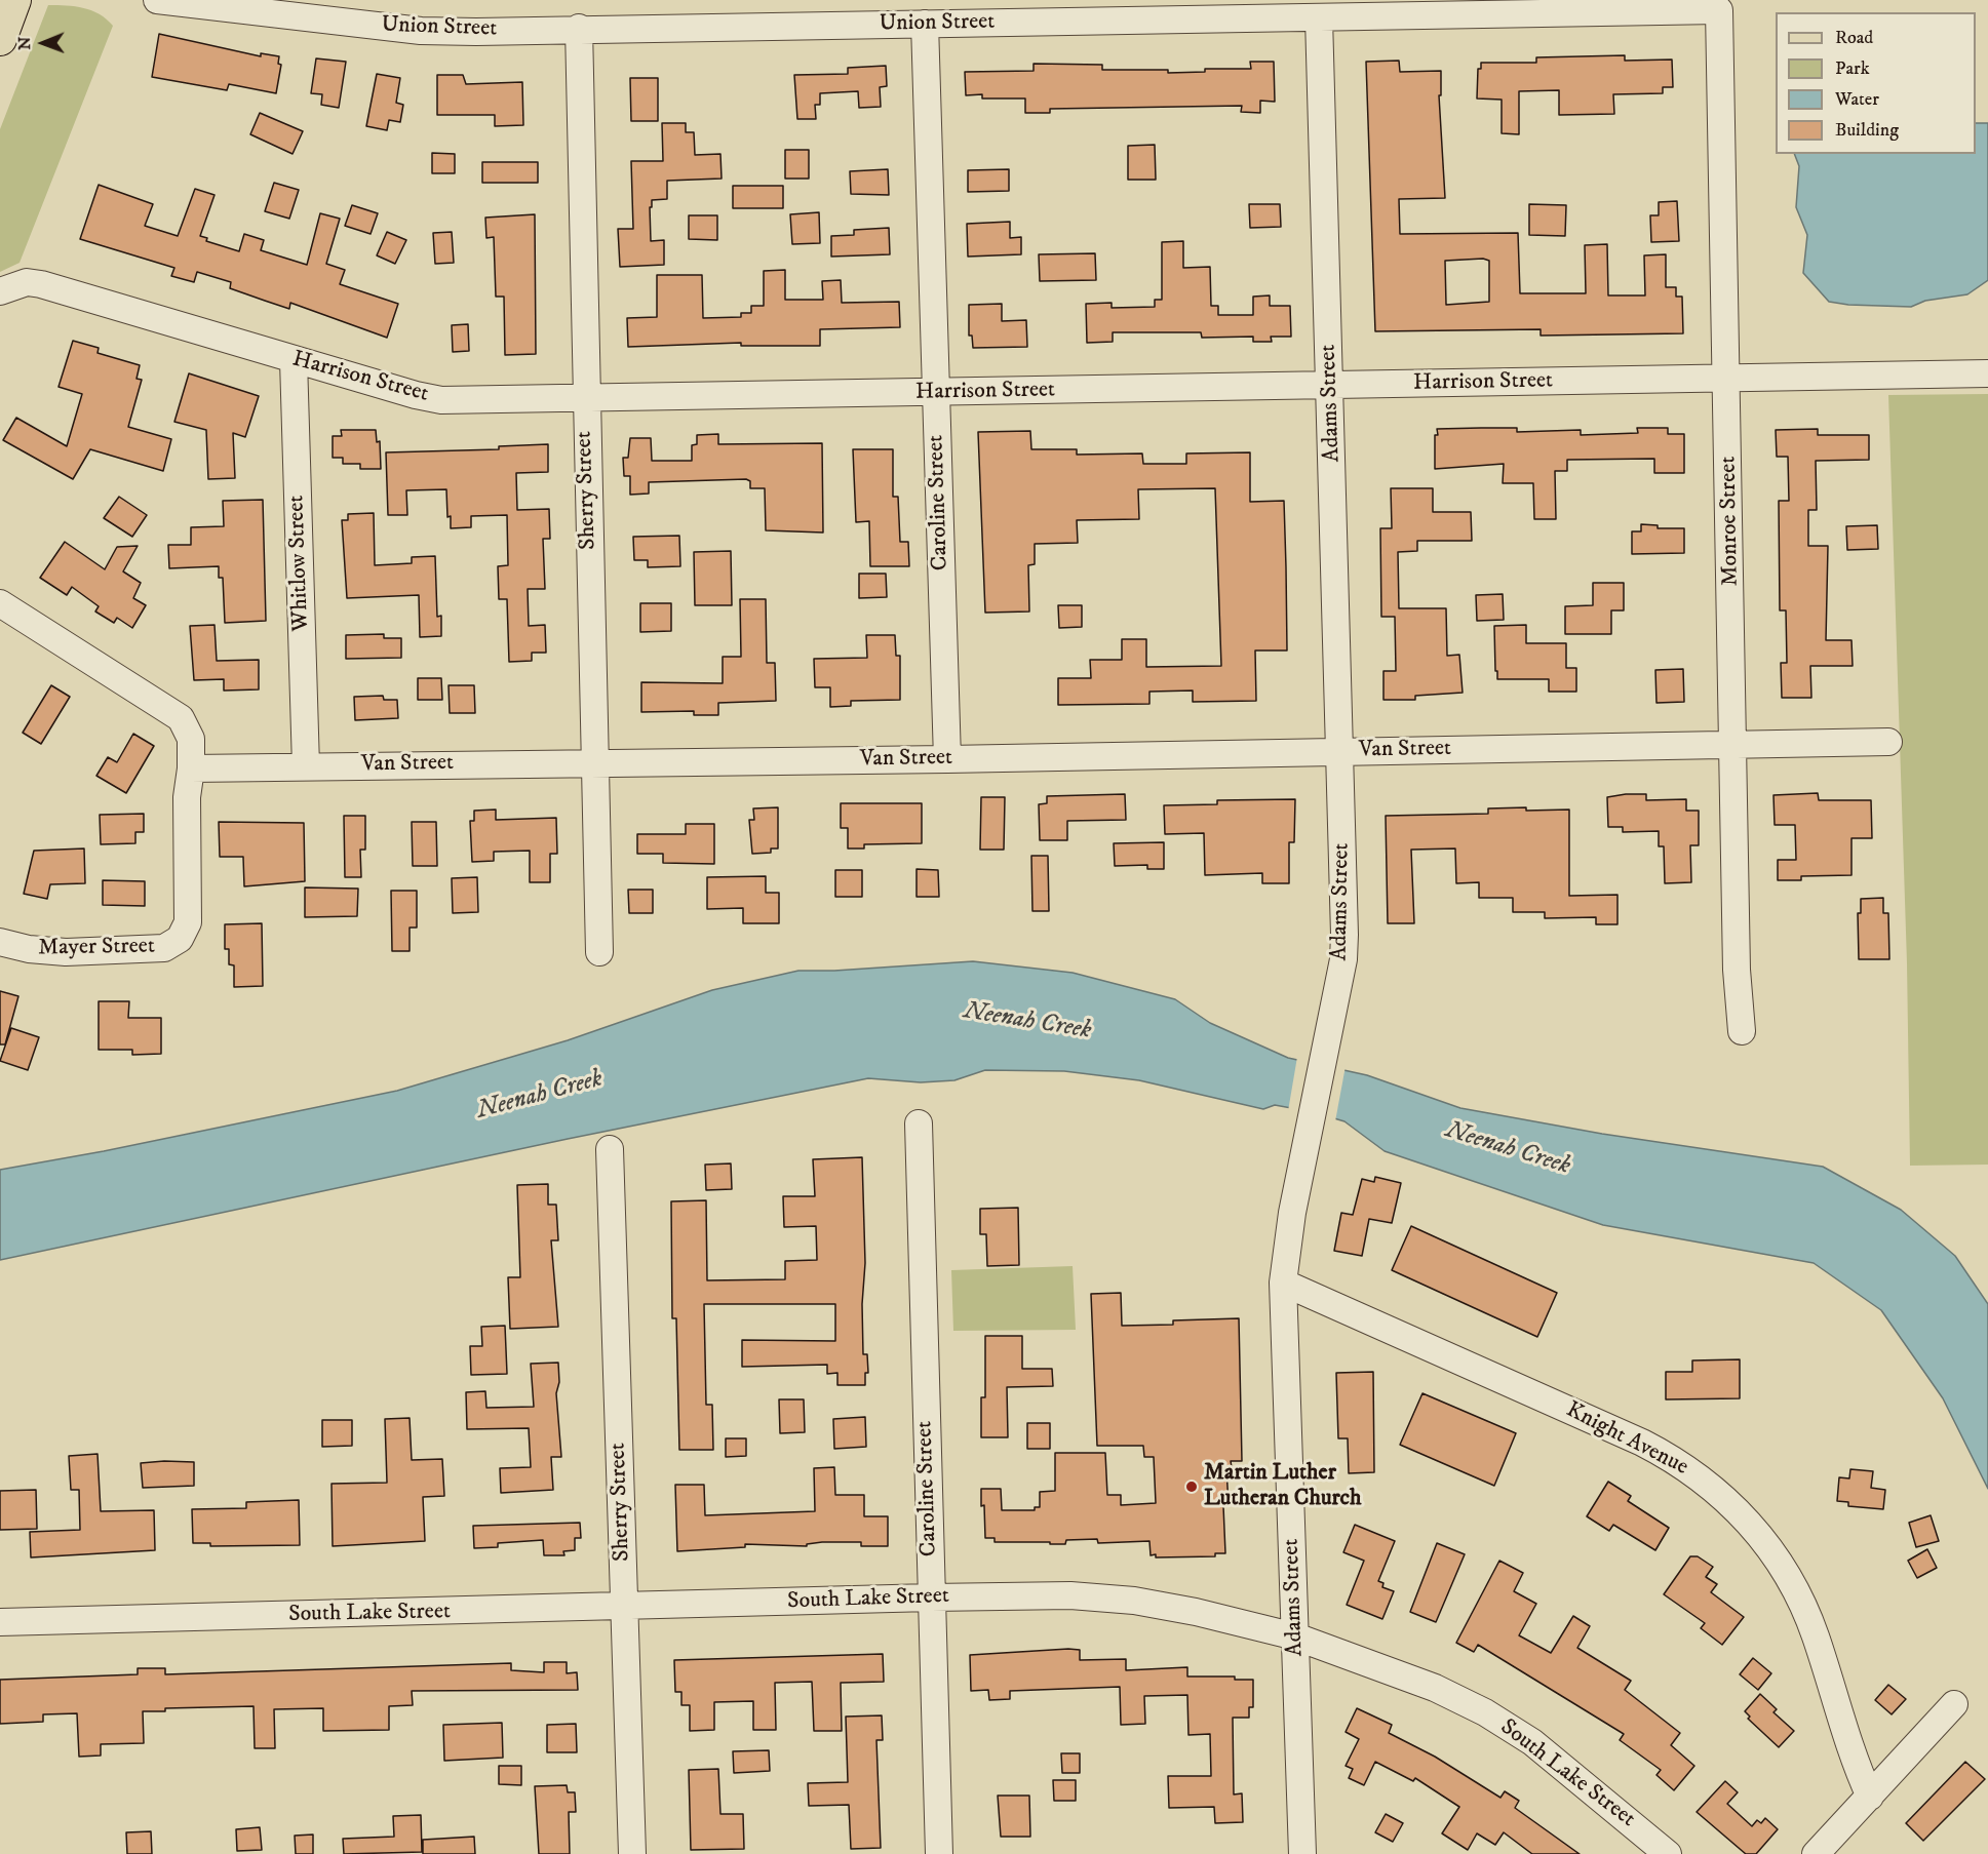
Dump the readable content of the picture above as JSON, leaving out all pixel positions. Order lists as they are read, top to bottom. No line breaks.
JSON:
{"streets":{"street":["Union Street","Harrison Street","Adams Street","Sherry Street","Caroline Street","Monroe Street","Whitlow Street","Van Street","Mayer Street","Knight Avenue","South Lake Street"]},"crossings":[["Union Street","Adams Street"],["Union Street","Sherry Street"],["Union Street","Caroline Street"],["Union Street","Monroe Street"],["Harrison Street","Adams Street"],["Harrison Street","Sherry Street"],["Harrison Street","Caroline Street"],["Harrison Street","Monroe Street"],["Harrison Street","Whitlow Street"],["Adams Street","Van Street"],["Adams Street","Knight Avenue"],["Adams Street","South Lake Street"],["Sherry Street","Van Street"],["Sherry Street","South Lake Street"],["Caroline Street","Van Street"],["Caroline Street","South Lake Street"],["Monroe Street","Van Street"],["Whitlow Street","Van Street"],["Van Street","Mayer Street"]],"water":["Neenah Creek"],"places":["Martin Luther Lutheran Church"],"legend":["Road","Park","Water","Building"],"north":"left"}
